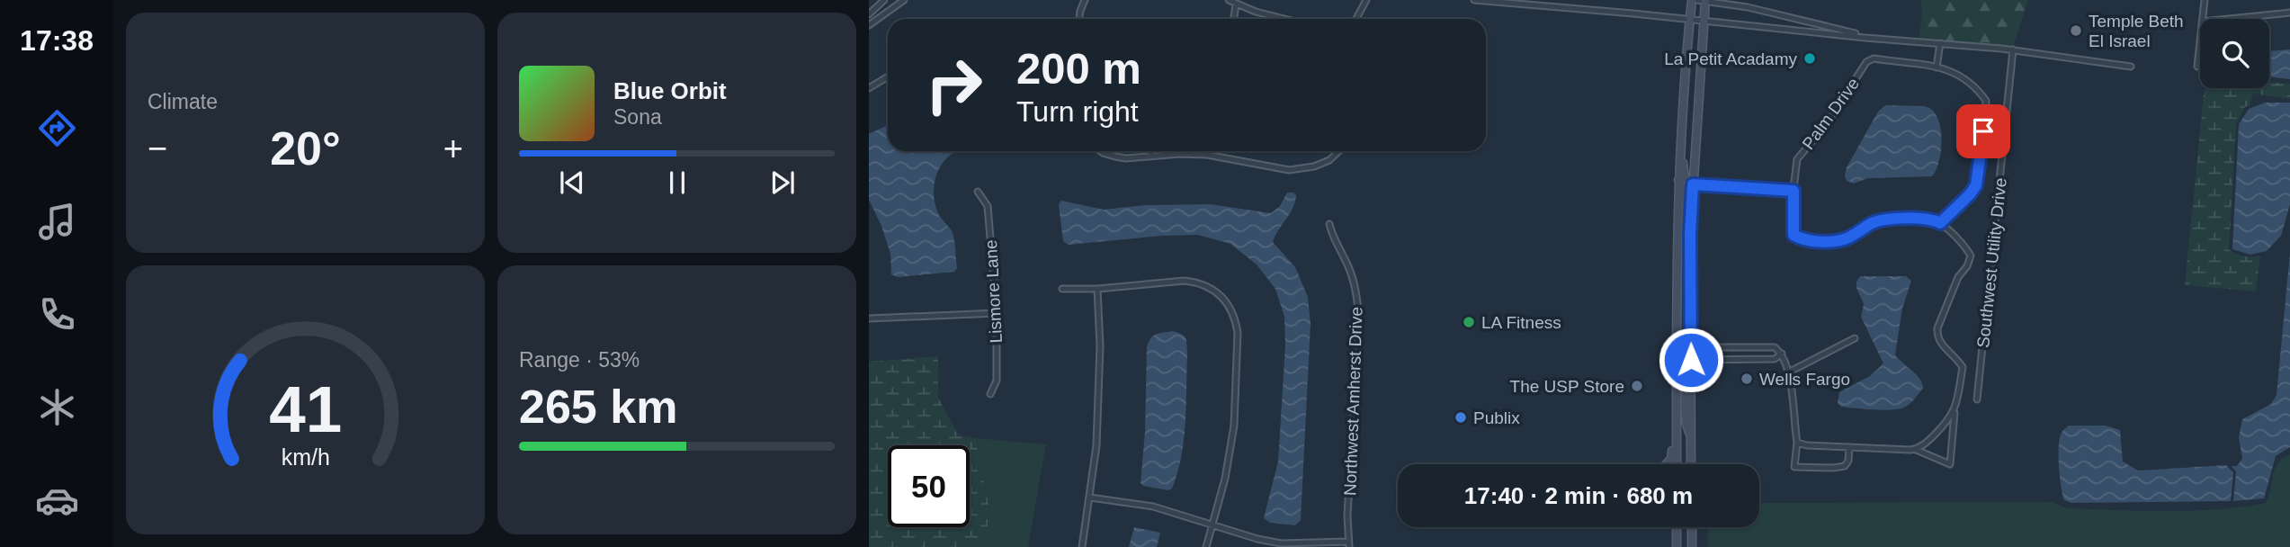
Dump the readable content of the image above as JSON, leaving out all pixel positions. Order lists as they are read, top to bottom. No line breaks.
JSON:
{"streets":{"street":["Palm Drive","Southwest Utility Drive","Lismore Lane","Northwest Amherst Drive"]},"places":["Temple Beth El Israel","La Petit Acadamy","LA Fitness","Wells Fargo","The USP Store","Publix"],"page":{"tabs":"17:38","tile":["Climate",["Range · 53%","265 km"]],"turn":["200 m","Turn right"],"song":["Blue Orbit","Sona"],"heat":["−","20°","+"],"limit":"50","trip":"17:40 · 2 min · 680 m","gauge":["41","km/h"]}}
